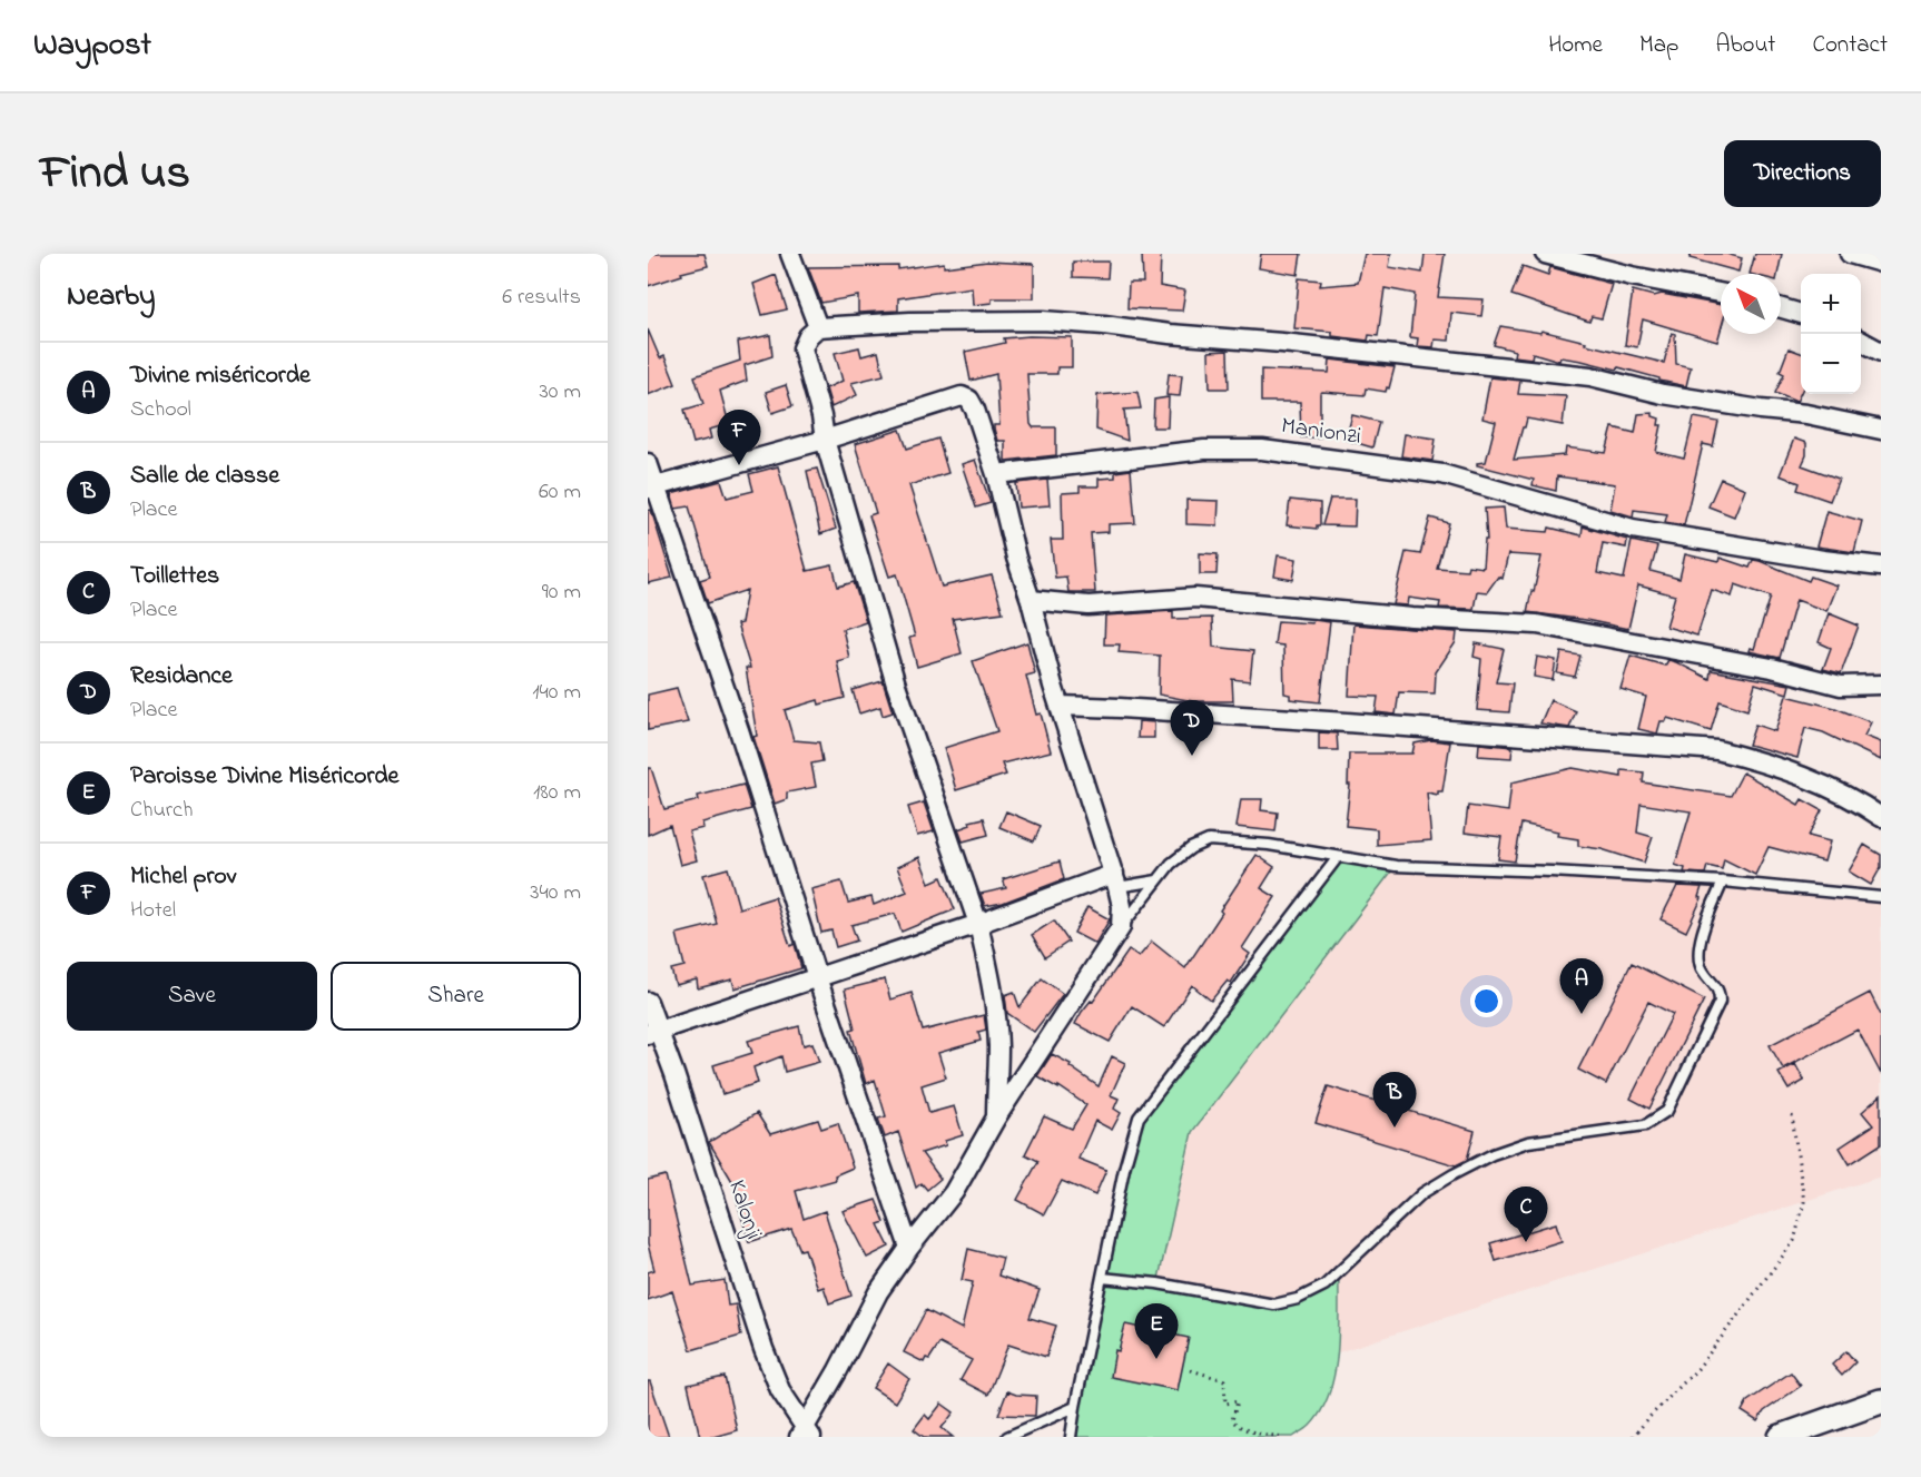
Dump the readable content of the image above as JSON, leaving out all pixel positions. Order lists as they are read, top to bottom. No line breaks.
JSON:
{"streets":{"street":["Manionzi","Kalonji"]},"north":"top left","page":{"header":"Waypost","nav":["Home","Map","About","Contact"],"title":"Find us","buttons":["Directions",["Save","Share"]],"heading":["Nearby","6 results"],"map_buttons":["+","−"],"list":[{"mark":"A","name":"Divine miséricorde","note":"School","value":"30 m"},{"mark":"B","name":"Salle de classe","note":"Place","value":"60 m"},{"mark":"C","name":"Toillettes","note":"Place","value":"90 m"},{"mark":"D","name":"Residance","note":"Place","value":"140 m"},{"mark":"E","name":"Paroisse Divine Miséricorde","note":"Church","value":"180 m"},{"mark":"F","name":"Michel prov","note":"Hotel","value":"340 m"}],"pins":["F","D","A","B","C","E"]}}
